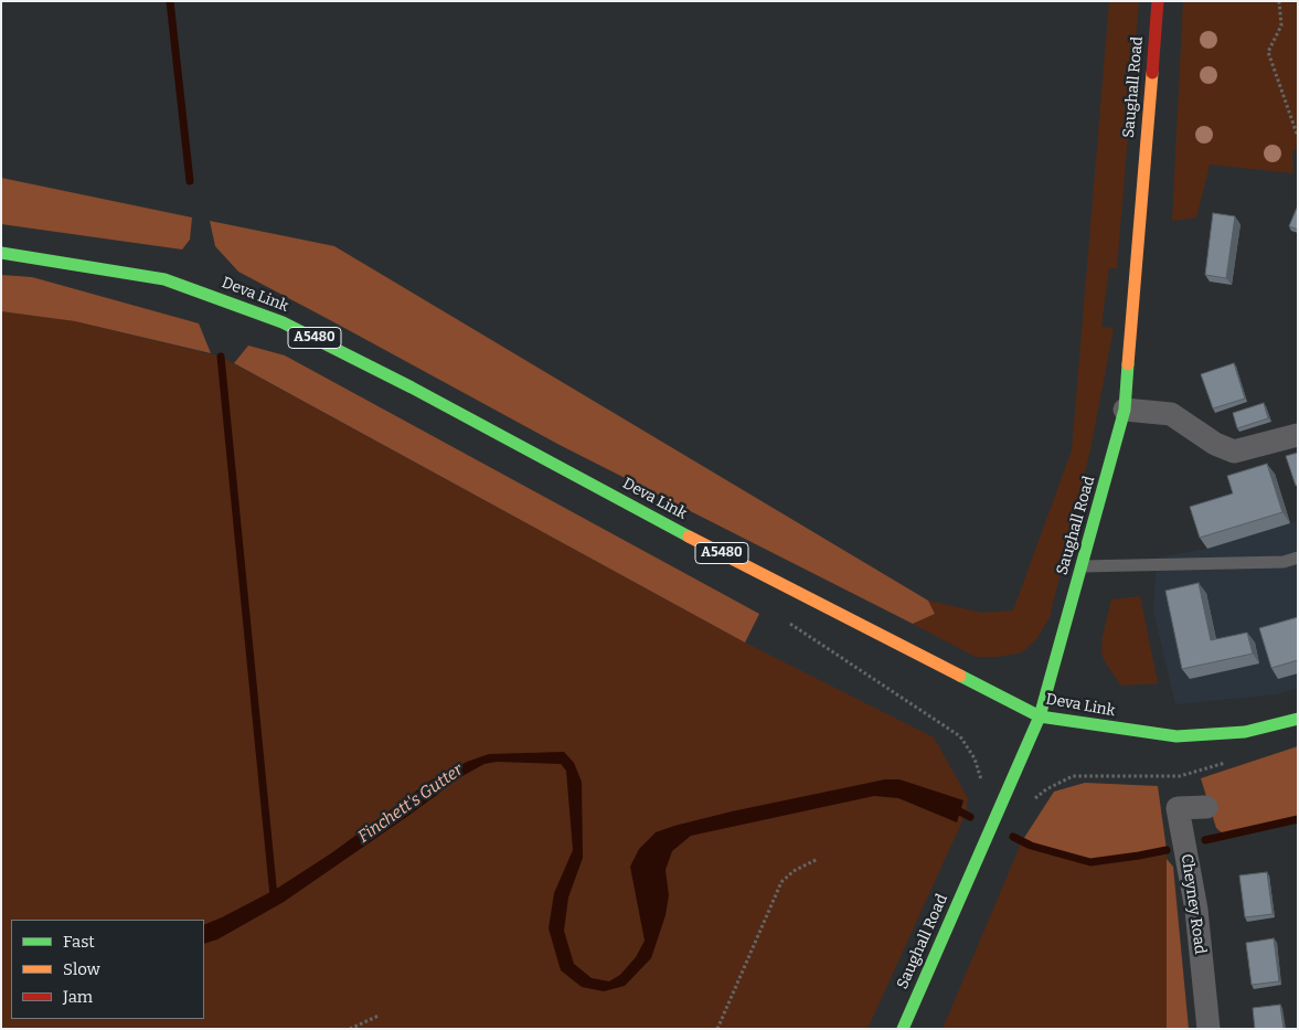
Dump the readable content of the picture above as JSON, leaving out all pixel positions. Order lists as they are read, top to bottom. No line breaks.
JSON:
{"streets":{"main road":["Saughall Road","Deva Link","A5480"],"street":["Cheyney Road"]},"crossings":[["Saughall Road","Deva Link"]],"water":["Finchett's Gutter"],"legend":["Fast","Slow","Jam"]}
